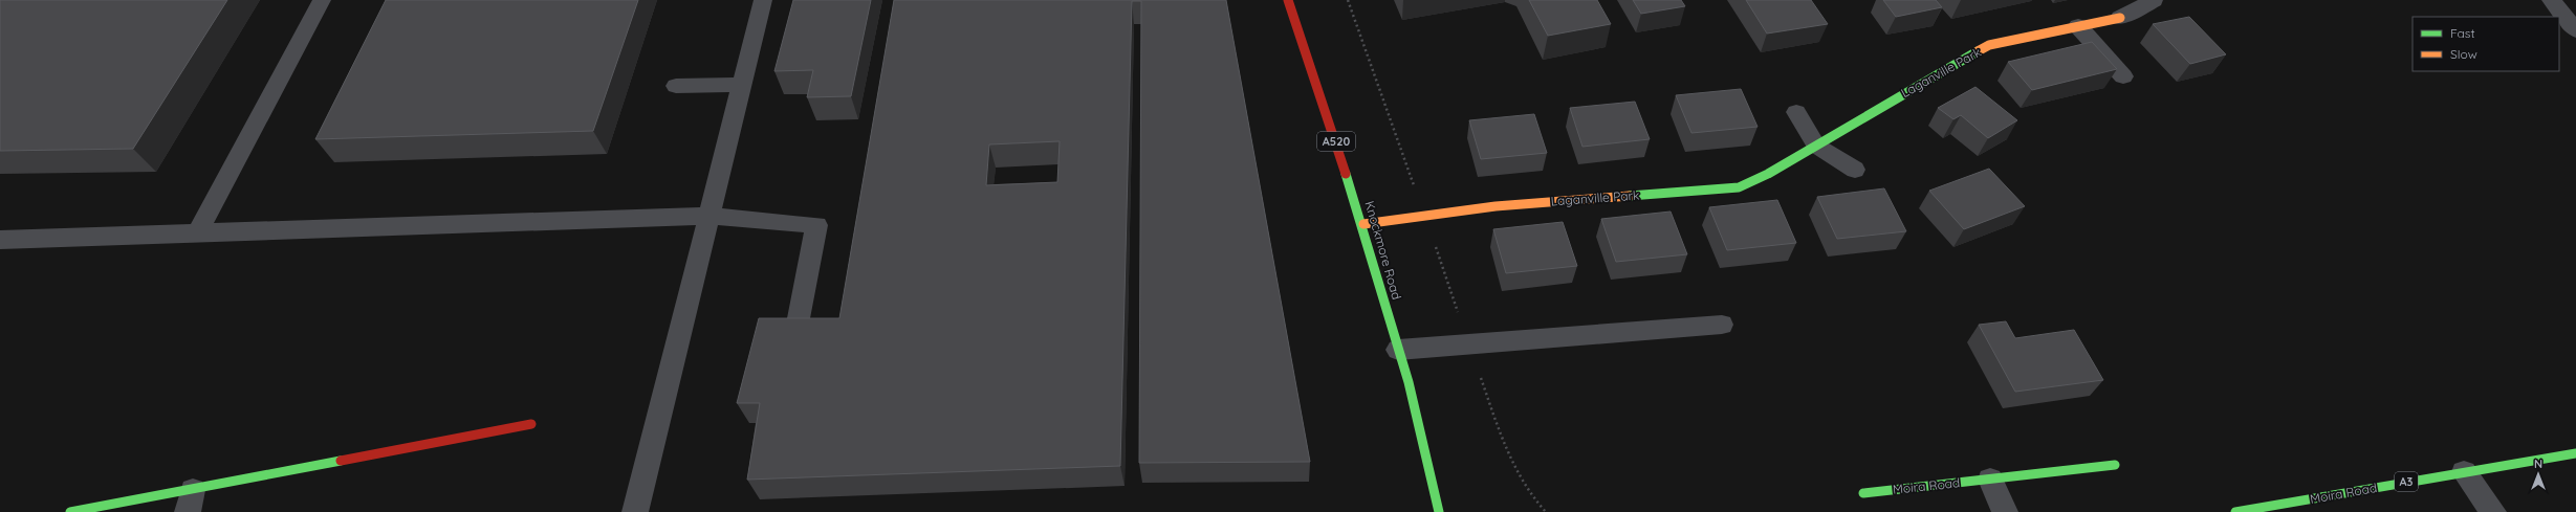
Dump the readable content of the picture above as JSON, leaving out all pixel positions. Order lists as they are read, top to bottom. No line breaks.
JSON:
{"streets":{"main road":["Laganville Park","A520","Knockmore Road","A3","Moira Road"]},"crossings":[["Laganville Park","Knockmore Road"]],"legend":["Fast","Slow"],"north":"top"}
